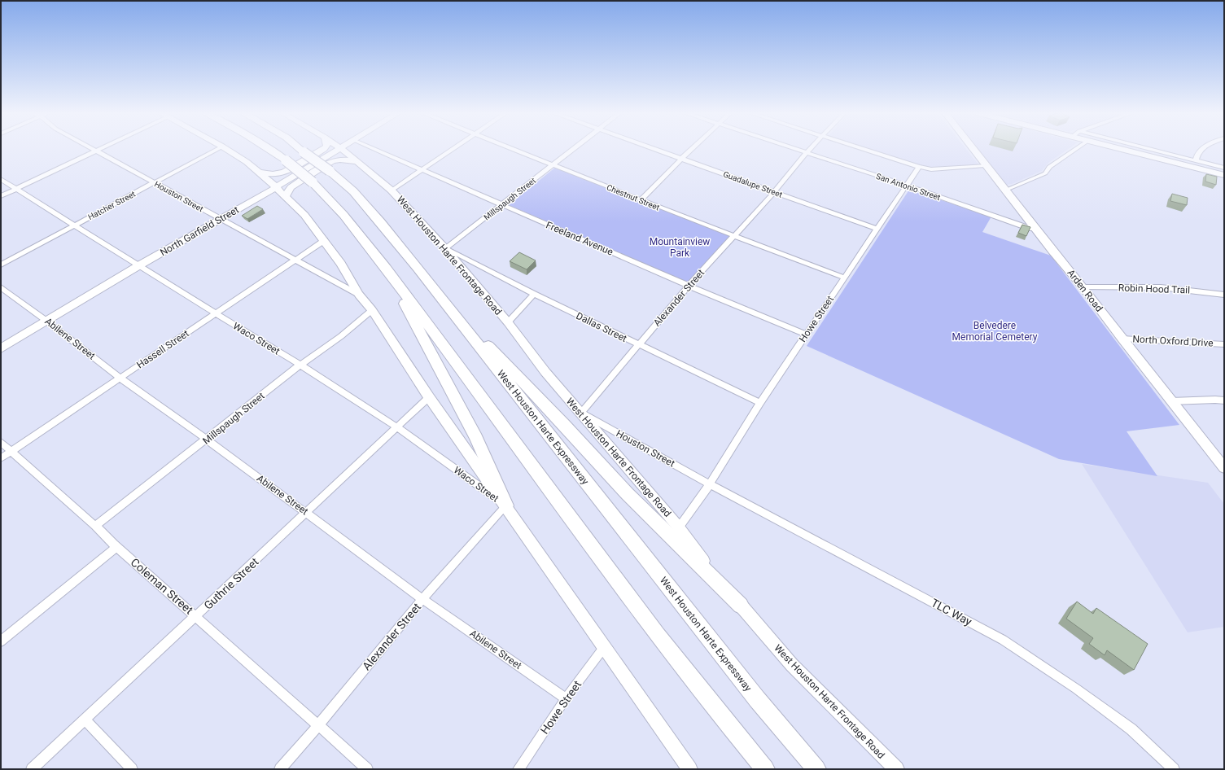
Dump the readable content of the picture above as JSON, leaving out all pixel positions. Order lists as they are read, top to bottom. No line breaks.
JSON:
{"streets":{"highway":["West Houston Harte Expressway"],"main road":["North Garfield Street","West Houston Harte Frontage Road","Arden Road"],"street":["Guadalupe Street","San Antonio Street","Houston Street","Chestnut Street","Millspaugh Street","Hatcher Street","Freeland Avenue","Robin Hood Trail","Alexander Street","Howe Street","Dallas Street","Abilene Street","Waco Street","North Oxford Drive","Hassell Street","Guthrie Street","Coleman Street","TLC Way"]},"crossings":[["Guadalupe Street","Alexander Street"],["Guadalupe Street","Howe Street"],["San Antonio Street","Arden Road"],["San Antonio Street","Alexander Street"],["San Antonio Street","Howe Street"],["Houston Street","Hatcher Street"],["Houston Street","North Garfield Street"],["Houston Street","West Houston Harte Frontage Road"],["Houston Street","Alexander Street"],["Houston Street","Howe Street"],["Houston Street","Hassell Street"],["Houston Street","TLC Way"],["Chestnut Street","Millspaugh Street"],["Chestnut Street","Alexander Street"],["Chestnut Street","Howe Street"],["Millspaugh Street","Freeland Avenue"],["Millspaugh Street","West Houston Harte Frontage Road"],["Millspaugh Street","Dallas Street"],["Millspaugh Street","Abilene Street"],["Millspaugh Street","Waco Street"],["Millspaugh Street","Coleman Street"],["Hatcher Street","Waco Street"],["North Garfield Street","Abilene Street"],["North Garfield Street","Waco Street"],["Freeland Avenue","Alexander Street"],["Freeland Avenue","Howe Street"],["West Houston Harte Frontage Road","Alexander Street"],["West Houston Harte Frontage Road","Howe Street"],["West Houston Harte Frontage Road","Dallas Street"],["Robin Hood Trail","Arden Road"],["Arden Road","North Oxford Drive"],["Alexander Street","Dallas Street"],["Alexander Street","Abilene Street"],["Alexander Street","Waco Street"],["Alexander Street","Coleman Street"],["Howe Street","Dallas Street"],["Howe Street","Abilene Street"],["Howe Street","TLC Way"],["Abilene Street","Hassell Street"],["Abilene Street","Guthrie Street"],["Waco Street","Hassell Street"],["Waco Street","Guthrie Street"],["Hassell Street","Coleman Street"],["Guthrie Street","Coleman Street"]],"parks":["Mountainview Park","Belvedere Memorial Cemetery"]}
